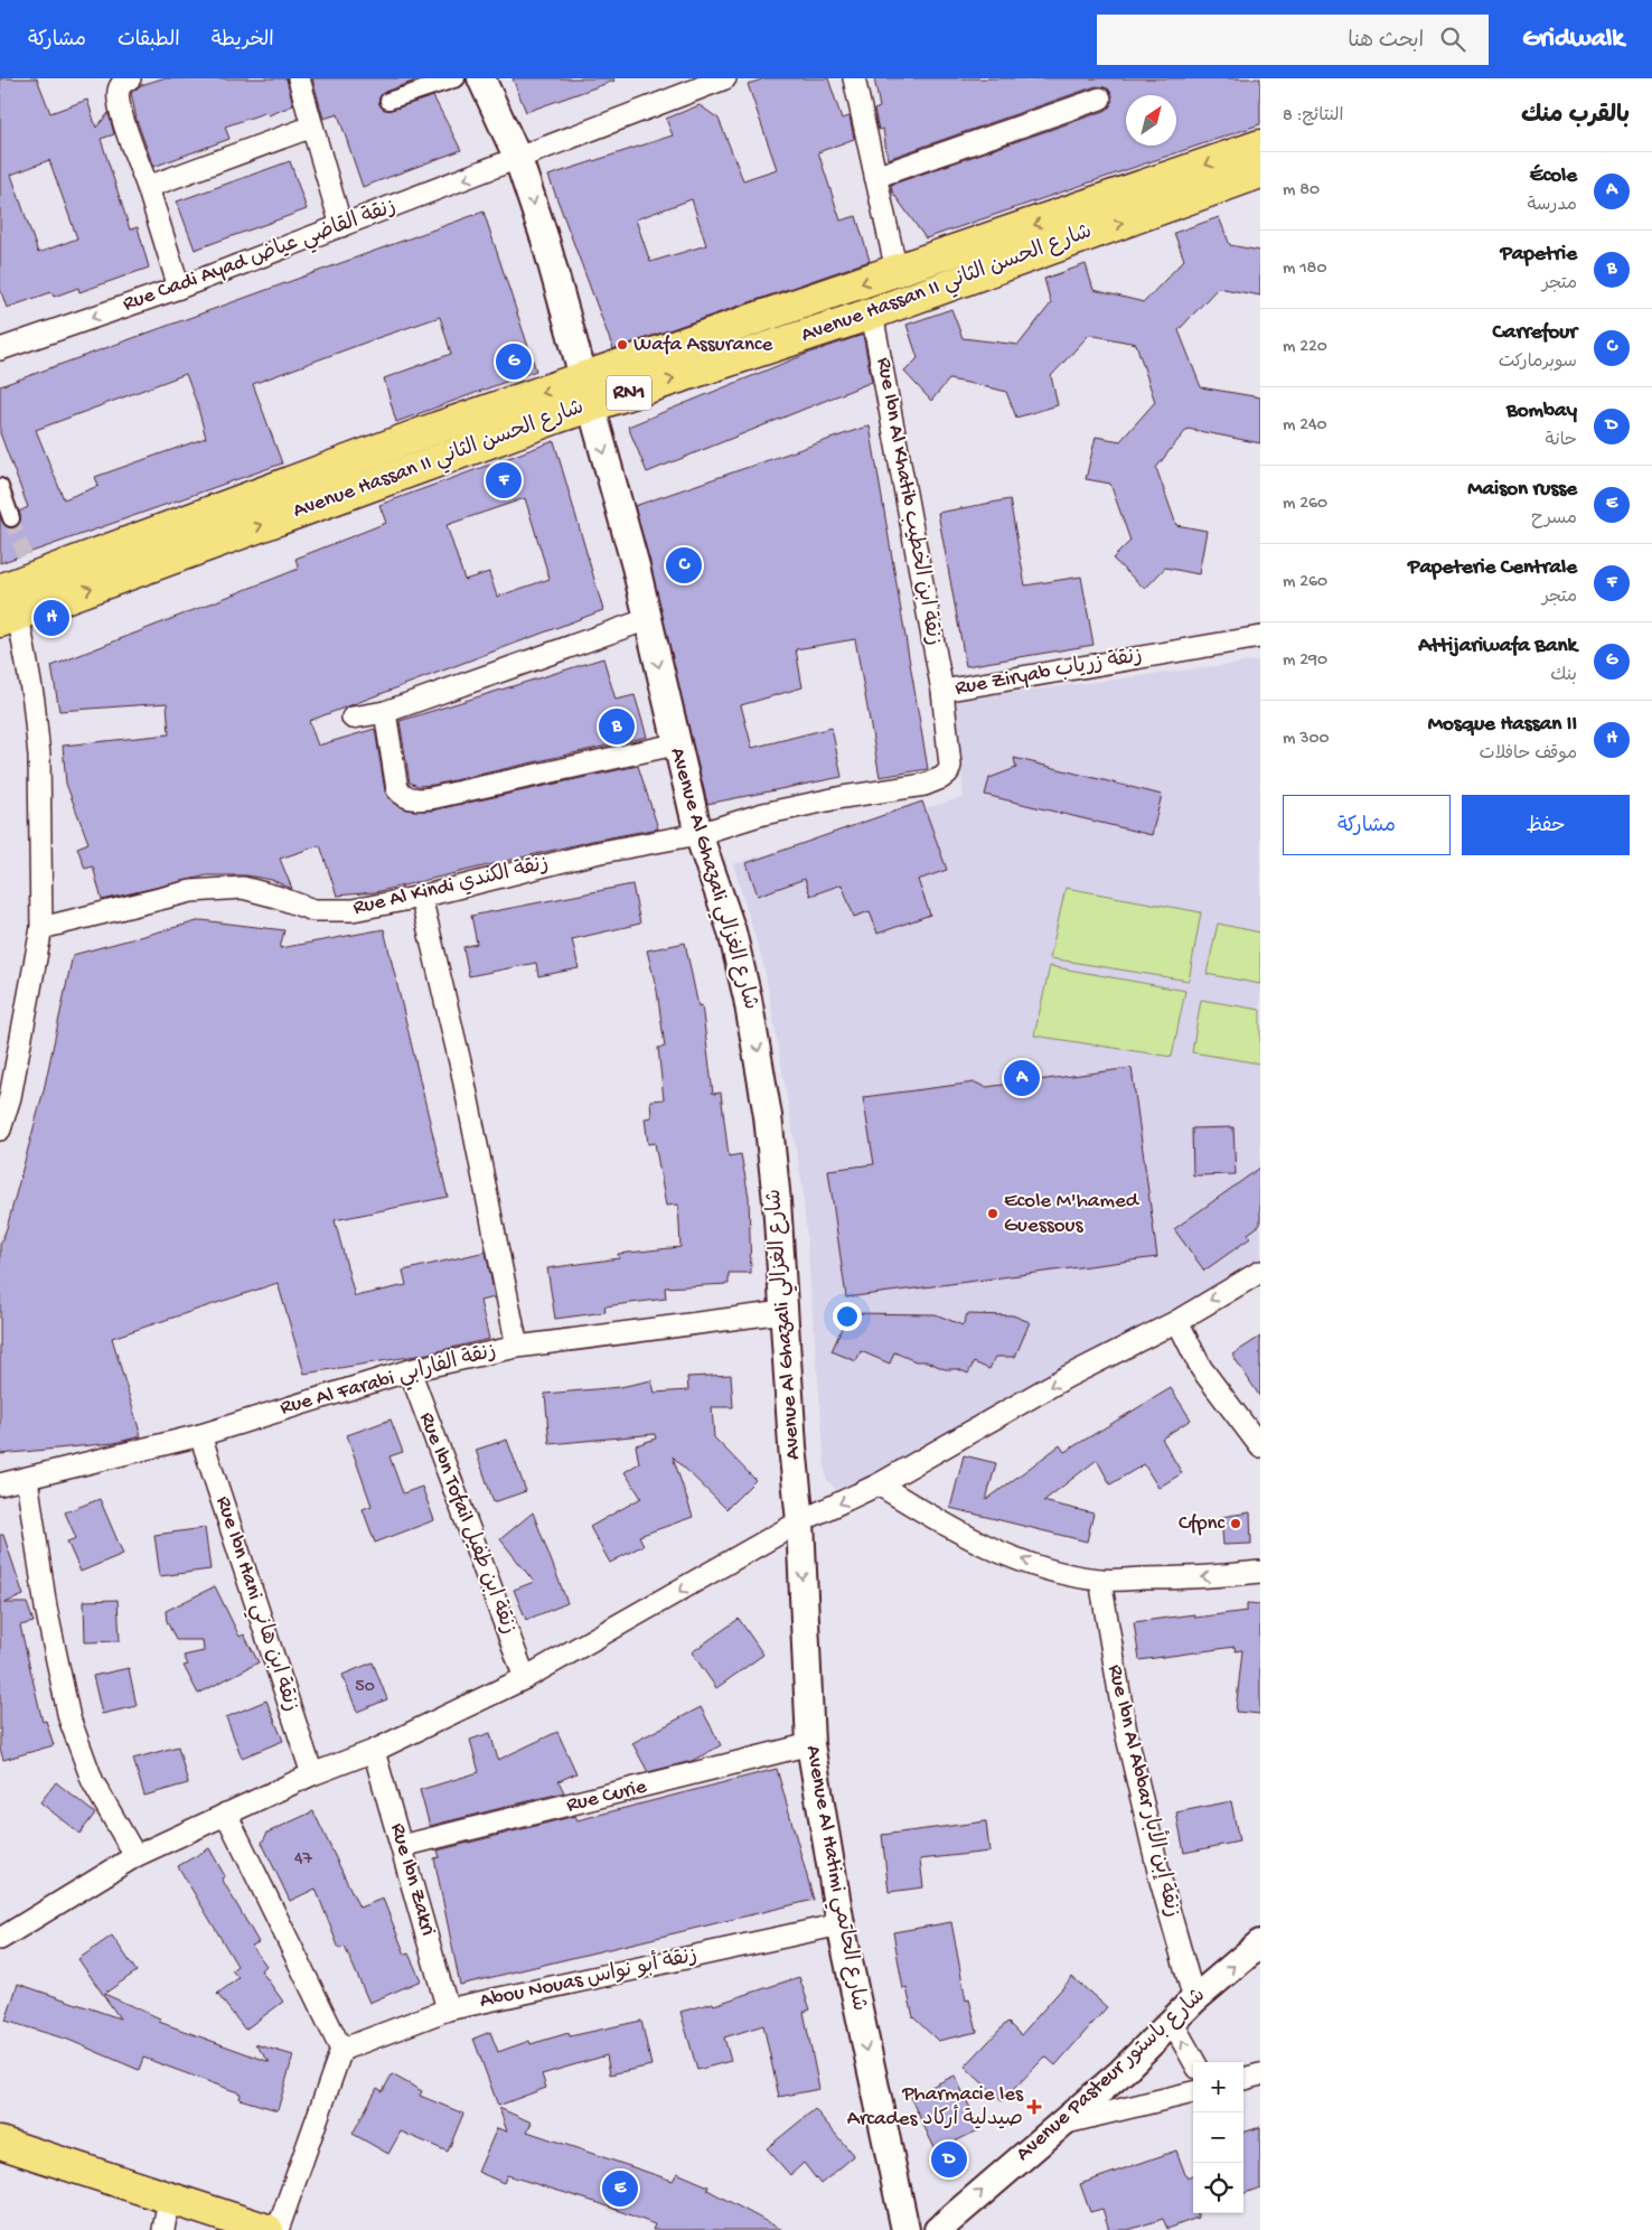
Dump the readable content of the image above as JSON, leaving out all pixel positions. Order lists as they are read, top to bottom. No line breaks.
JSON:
{"streets":{"main road":["Avenue Hassan II شارع الحسن الثاني","RN1"],"street":["Rue Cadi Ayad زنقة القاضي عياض","Rue Ibn Al Khatib زنقة ابن الخطيب","Rue Ziryab زنقة زرياب","Avenue Al Ghazali شارع الغزالي","Rue Al Kindi زنقة الكندي","Rue Al Farabi زنقة الفارابي","Rue Ibn Tofail زنقة ابن طفيل","Rue Ibn Hani زنقة ابن هاني","Rue Ibn Al Abbar زنقة إبن الأبار","Rue Curie","Avenue Al Hatimi شارع الحاتمي","Rue Ibn Zakri","Abou Nouas زنقة أبو نواس","Avenue Pasteur شارع باستور"]},"crossings":[["Rue Cadi Ayad زنقة القاضي عياض","Avenue Al Ghazali شارع الغزالي"],["Avenue Hassan II شارع الحسن الثاني","Rue Ibn Al Khatib زنقة ابن الخطيب"],["Avenue Hassan II شارع الحسن الثاني","Avenue Al Ghazali شارع الغزالي"],["Rue Ibn Al Khatib زنقة ابن الخطيب","Rue Ziryab زنقة زرياب"],["Rue Ziryab زنقة زرياب","Avenue Al Ghazali شارع الغزالي"],["Rue Ziryab زنقة زرياب","Rue Al Kindi زنقة الكندي"],["Avenue Al Ghazali شارع الغزالي","Rue Al Kindi زنقة الكندي"],["Avenue Al Ghazali شارع الغزالي","Rue Al Farabi زنقة الفارابي"],["Avenue Al Ghazali شارع الغزالي","Avenue Al Hatimi شارع الحاتمي"],["Rue Al Farabi زنقة الفارابي","Rue Ibn Tofail زنقة ابن طفيل"],["Rue Al Farabi زنقة الفارابي","Rue Ibn Hani زنقة ابن هاني"],["Rue Ibn Al Abbar زنقة إبن الأبار","Avenue Pasteur شارع باستور"],["Rue Curie","Avenue Al Hatimi شارع الحاتمي"],["Rue Curie","Rue Ibn Zakri"],["Avenue Al Hatimi شارع الحاتمي","Abou Nouas زنقة أبو نواس"],["Rue Ibn Zakri","Abou Nouas زنقة أبو نواس"]],"one_way":["Rue Cadi Ayad زنقة القاضي عياض","Avenue Al Ghazali شارع الغزالي","Avenue Al Hatimi شارع الحاتمي","Avenue Pasteur شارع باستور"],"places":{"other":["Wafa Assurance","Ecole M'hamed Guessous","Cfpnc"],"health":["Pharmacie les Arcades صيدلية أركاد"]},"house_numbers":["50","47"],"north":"top right","page":{"header":"Gridwalk","search":"ابحث هنا","nav":["الخريطة","الطبقات","مشاركة"],"heading":["بالقرب منك","النتائج: 8"],"list":[{"mark":"A","name":"École","note":"مدرسة","value":"80 m"},{"mark":"B","name":"Papetrie","note":"متجر","value":"180 m"},{"mark":"C","name":"Carrefour","note":"سوبرماركت","value":"220 m"},{"mark":"D","name":"Bombay","note":"حانة","value":"240 m"},{"mark":"E","name":"Maison russe","note":"مسرح","value":"260 m"},{"mark":"F","name":"Papeterie Centrale","note":"متجر","value":"260 m"},{"mark":"G","name":"Attijariwafa Bank","note":"بنك","value":"290 m"},{"mark":"H","name":"Mosque Hassan II","note":"موقف حافلات","value":"300 m"}],"pins":["G","F","C","H","B","A","D","E"],"buttons":["حفظ","مشاركة"],"map_buttons":["+","−"]}}
